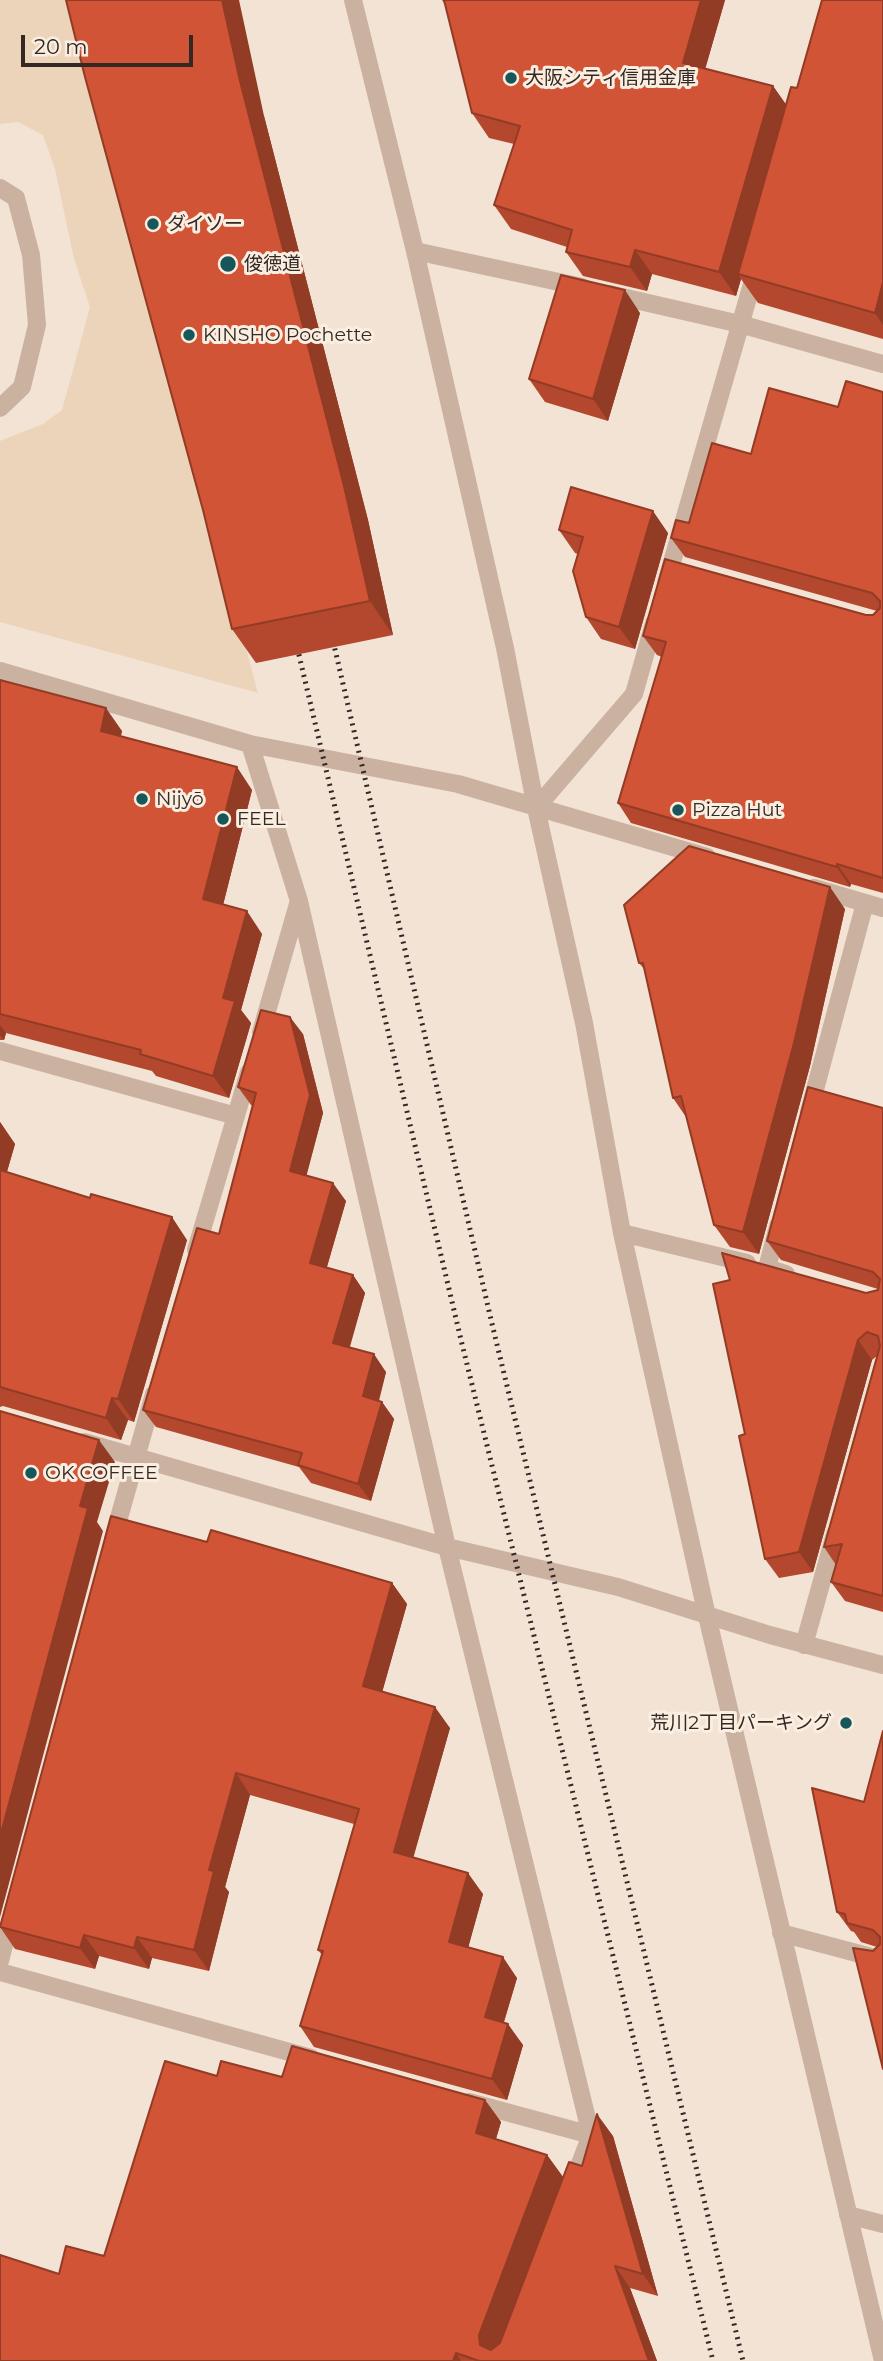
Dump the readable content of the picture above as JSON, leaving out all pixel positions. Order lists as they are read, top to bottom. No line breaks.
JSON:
{"places":["大阪シティ信用金庫","ダイソー","俊徳道","KINSHO Pochette","Nijyō","Pizza Hut","FEEL","OK COFFEE","荒川2丁目パーキング"],"scale_bar":"20 m"}
